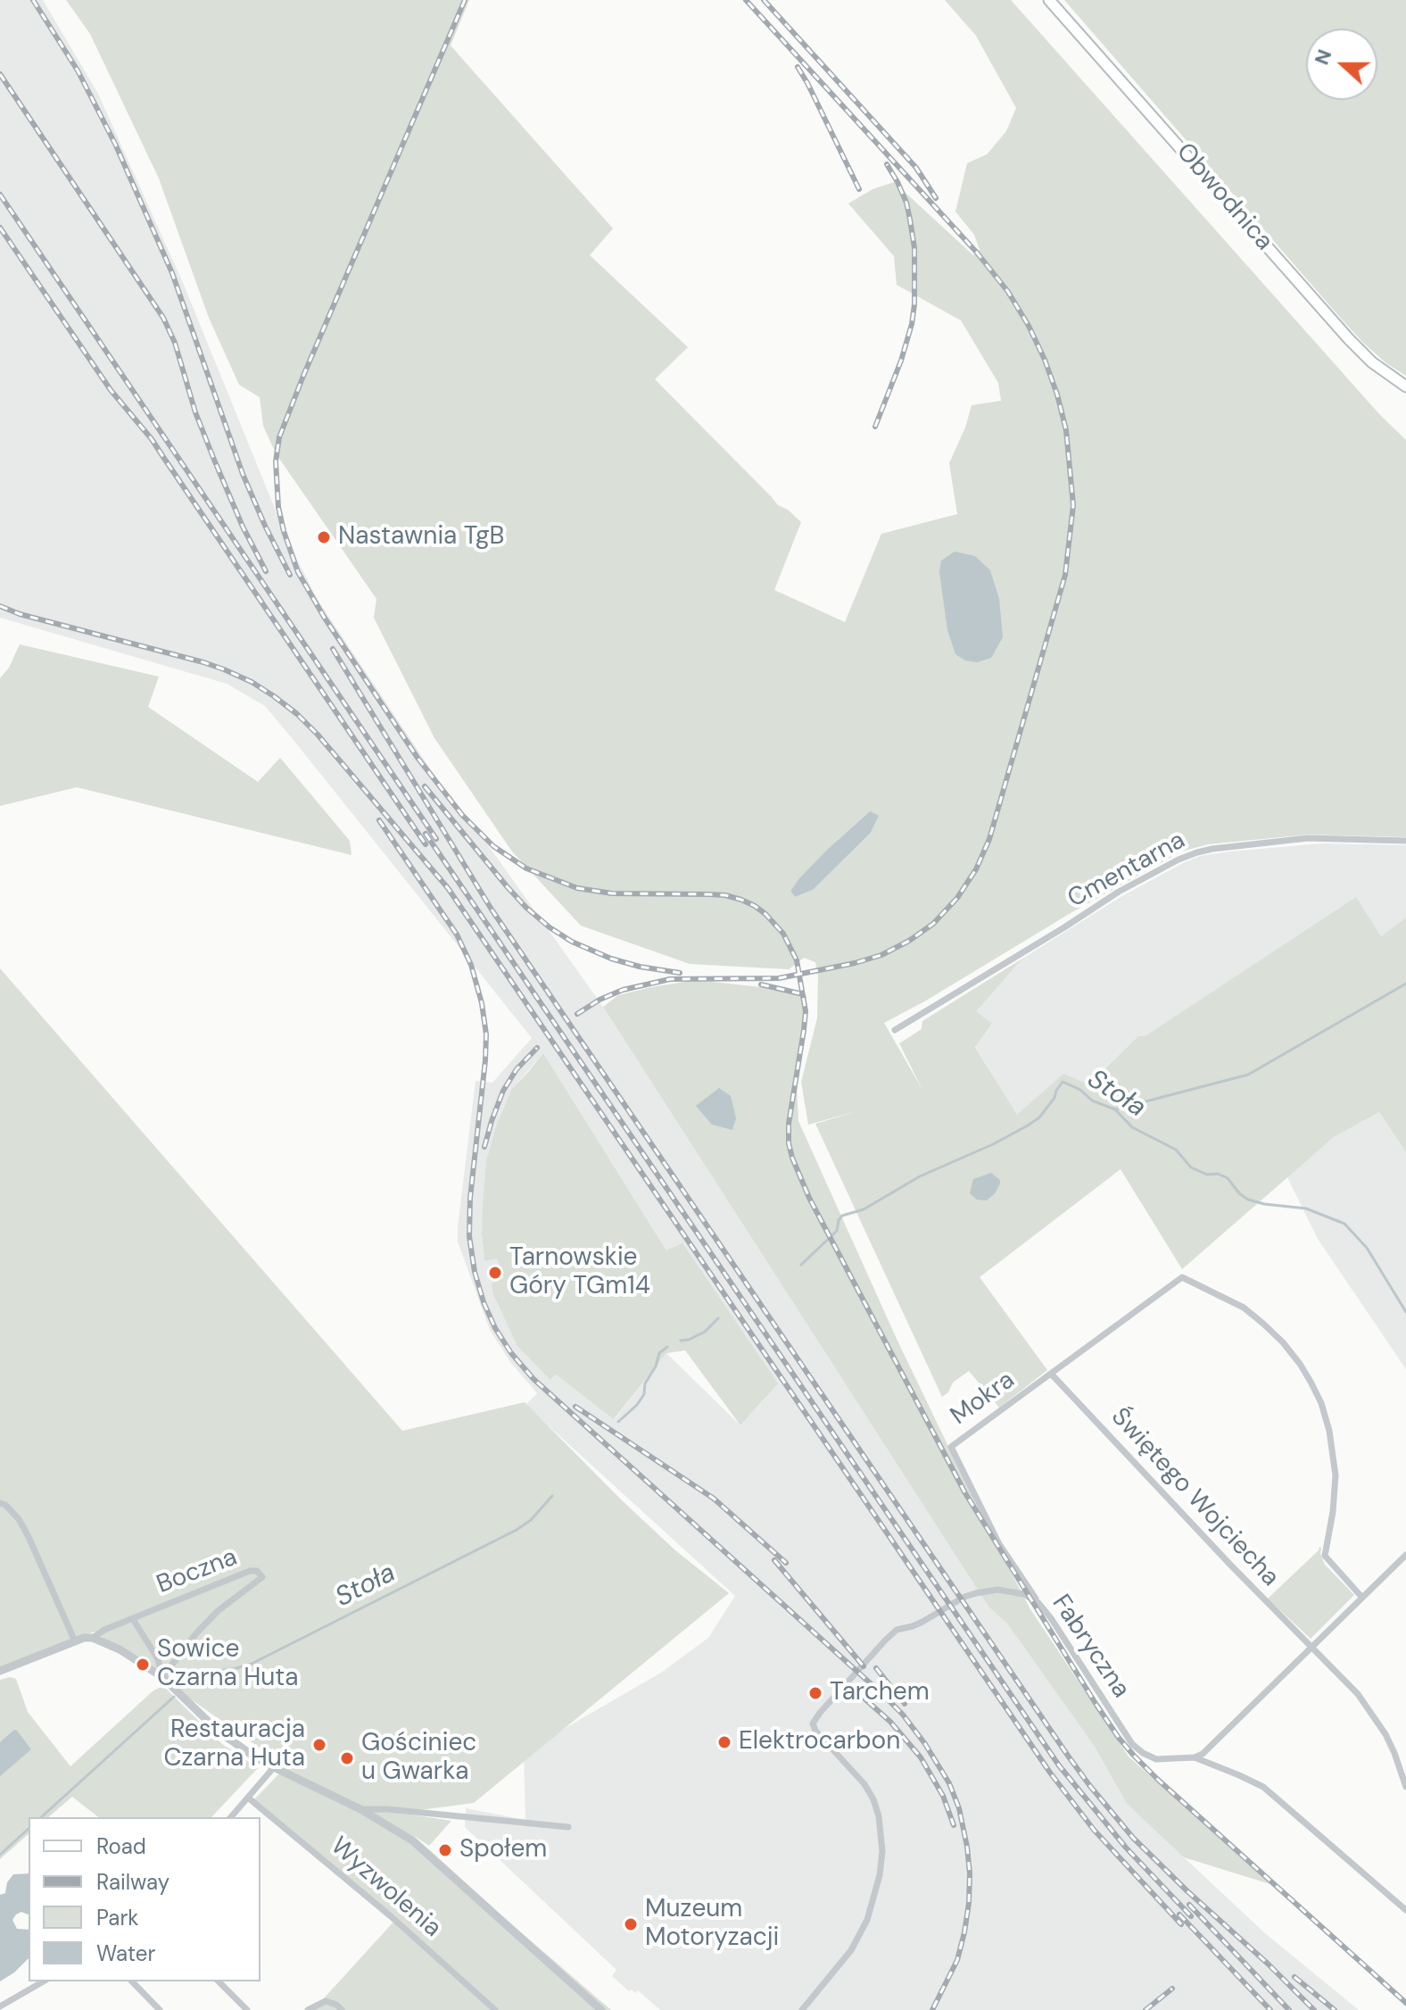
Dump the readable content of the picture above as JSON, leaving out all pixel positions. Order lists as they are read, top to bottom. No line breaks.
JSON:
{"streets":{"main road":["Obwodnica"],"street":["Cmentarna","Mokra","Świętego Wojciecha","Boczna","Fabryczna","Wyzwolenia"]},"crossings":[["Mokra","Świętego Wojciecha"],["Mokra","Fabryczna"]],"water":["Stoła"],"places":["Nastawnia TgB","Tarnowskie Góry TGm14","Sowice Czarna Huta","Tarchem","Elektrocarbon","Restauracja Czarna Huta","Gościniec u Gwarka","Społem","Muzeum Motoryzacji"],"legend":["Road","Railway","Park","Water"],"north":"left"}
